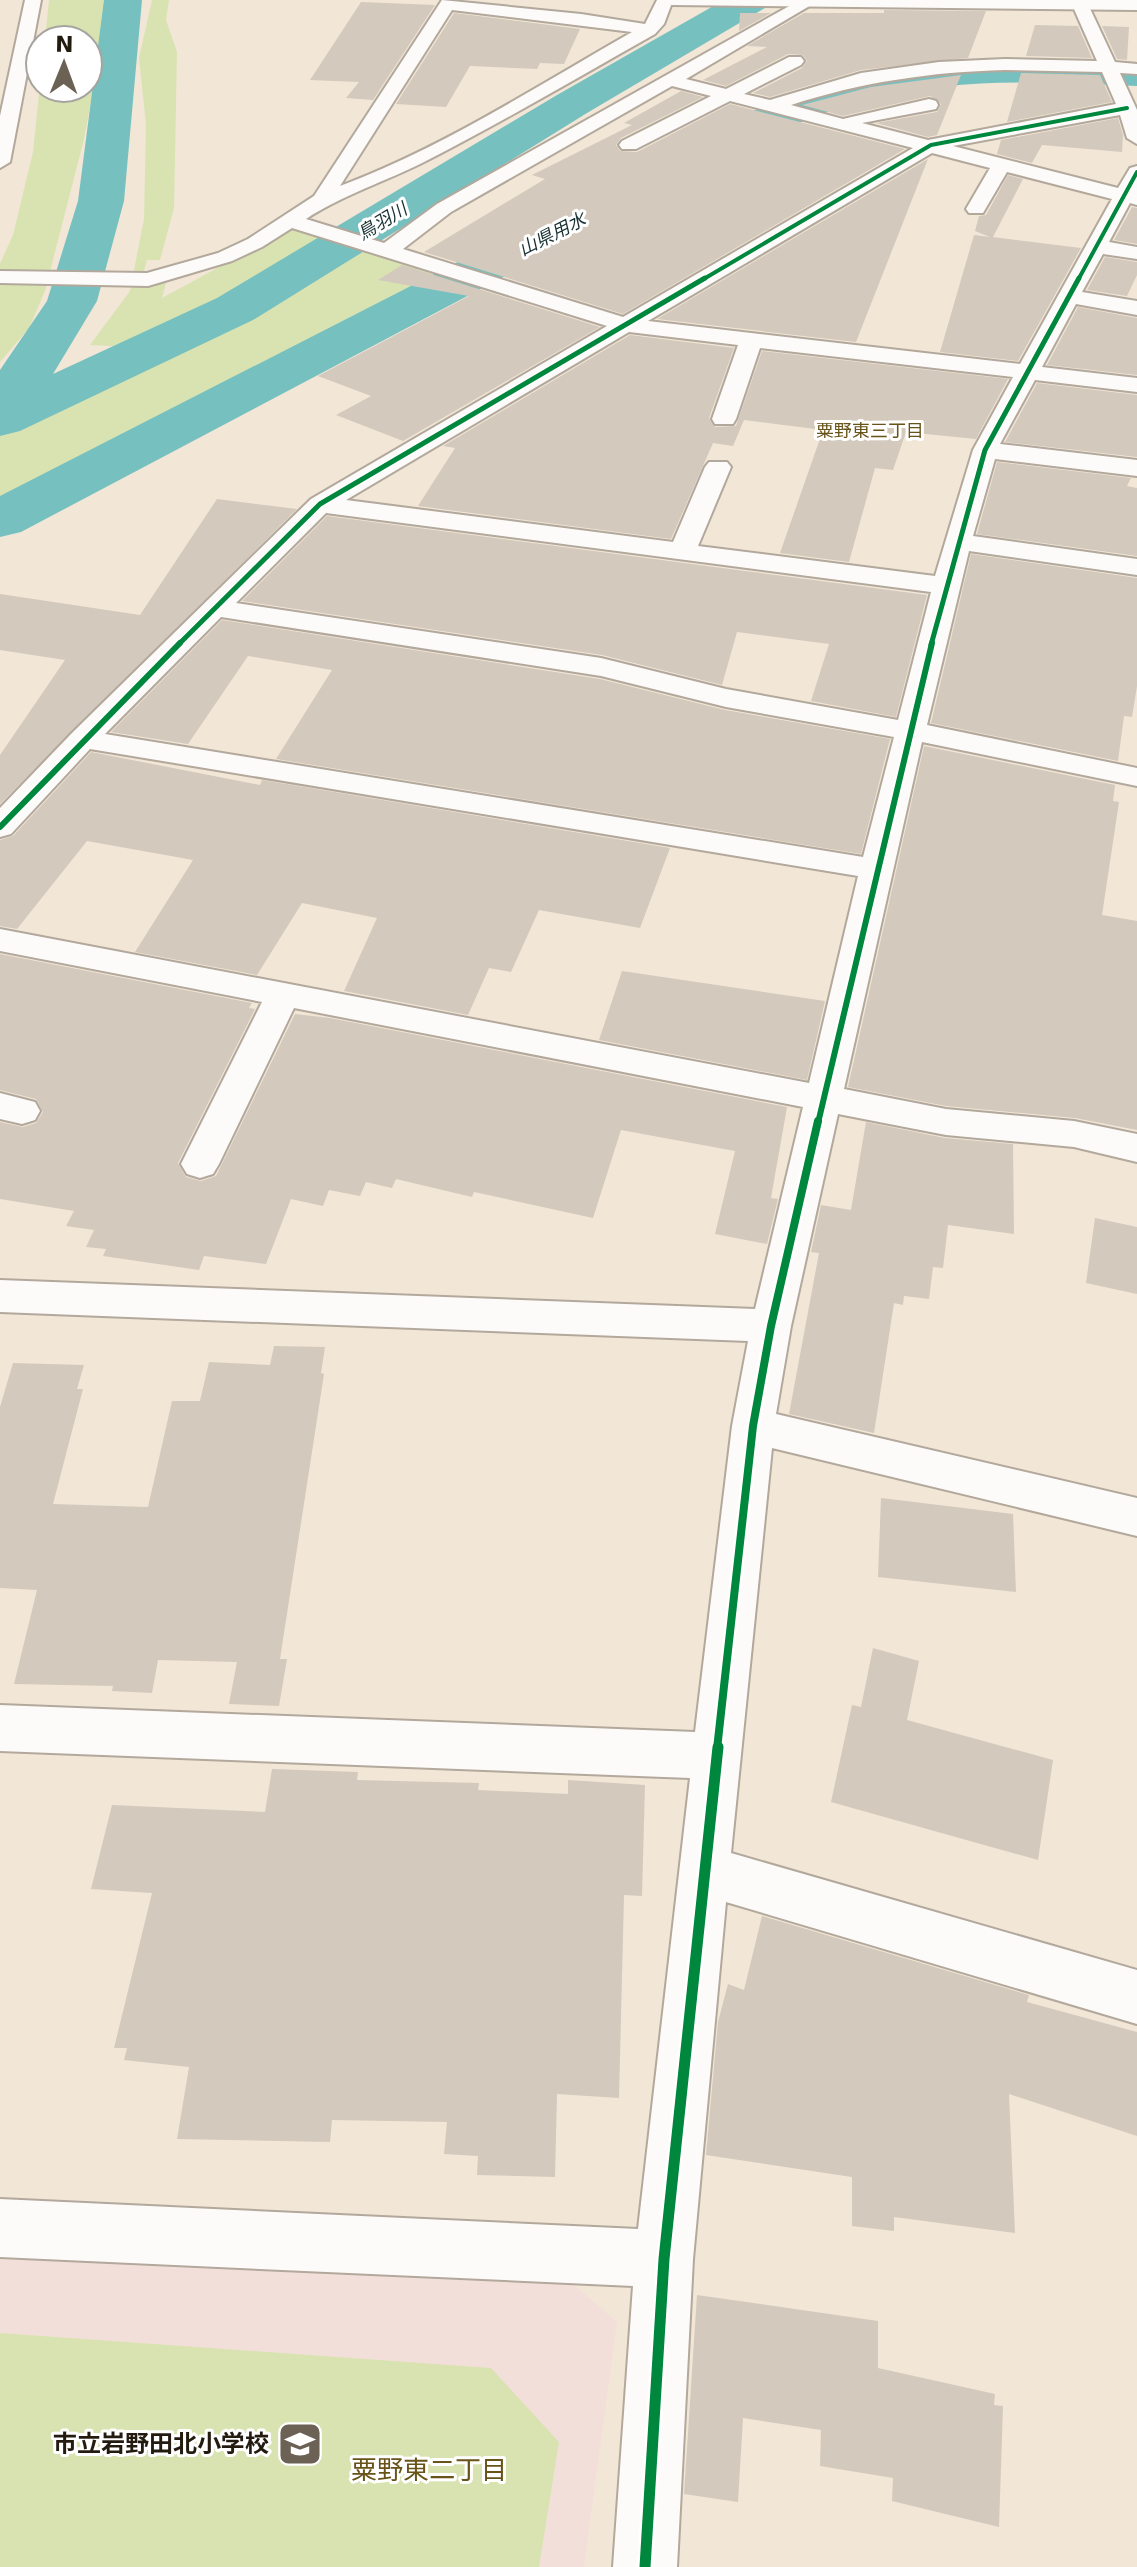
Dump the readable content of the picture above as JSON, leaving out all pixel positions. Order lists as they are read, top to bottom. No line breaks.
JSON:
{"districts":["粟野東三丁目","粟野東二丁目"],"water":["鳥羽川","山県用水"],"places":{"school or university":["市立岩野田北小学校"]},"north":"top"}
